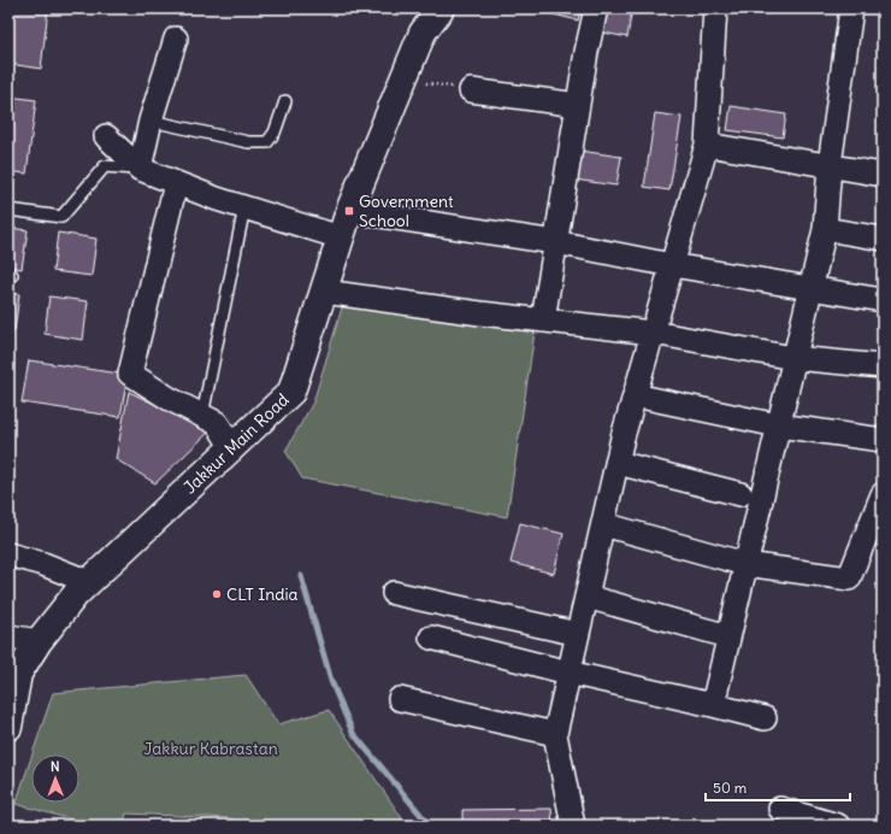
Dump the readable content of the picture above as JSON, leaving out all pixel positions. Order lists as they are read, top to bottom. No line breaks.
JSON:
{"streets":{"street":["Jakkur Main Road"]},"parks":["Jakkur Kabrastan"],"places":{"transit":["Government School"],"other":["CLT India"]},"scale_bar":"50 m","north":"top"}
